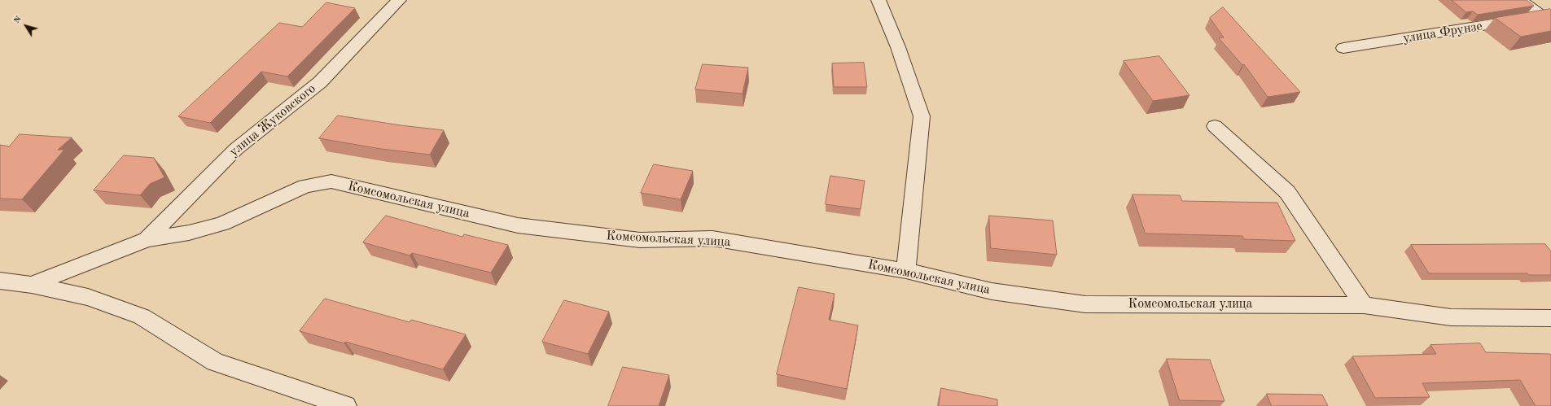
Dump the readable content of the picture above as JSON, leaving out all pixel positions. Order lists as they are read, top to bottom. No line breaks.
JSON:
{"streets":{"street":["улица Фрунзе","улица Жуковского","Комсомольская улица"]},"crossings":[["улица Жуковского","Комсомольская улица"]],"north":"top left"}
